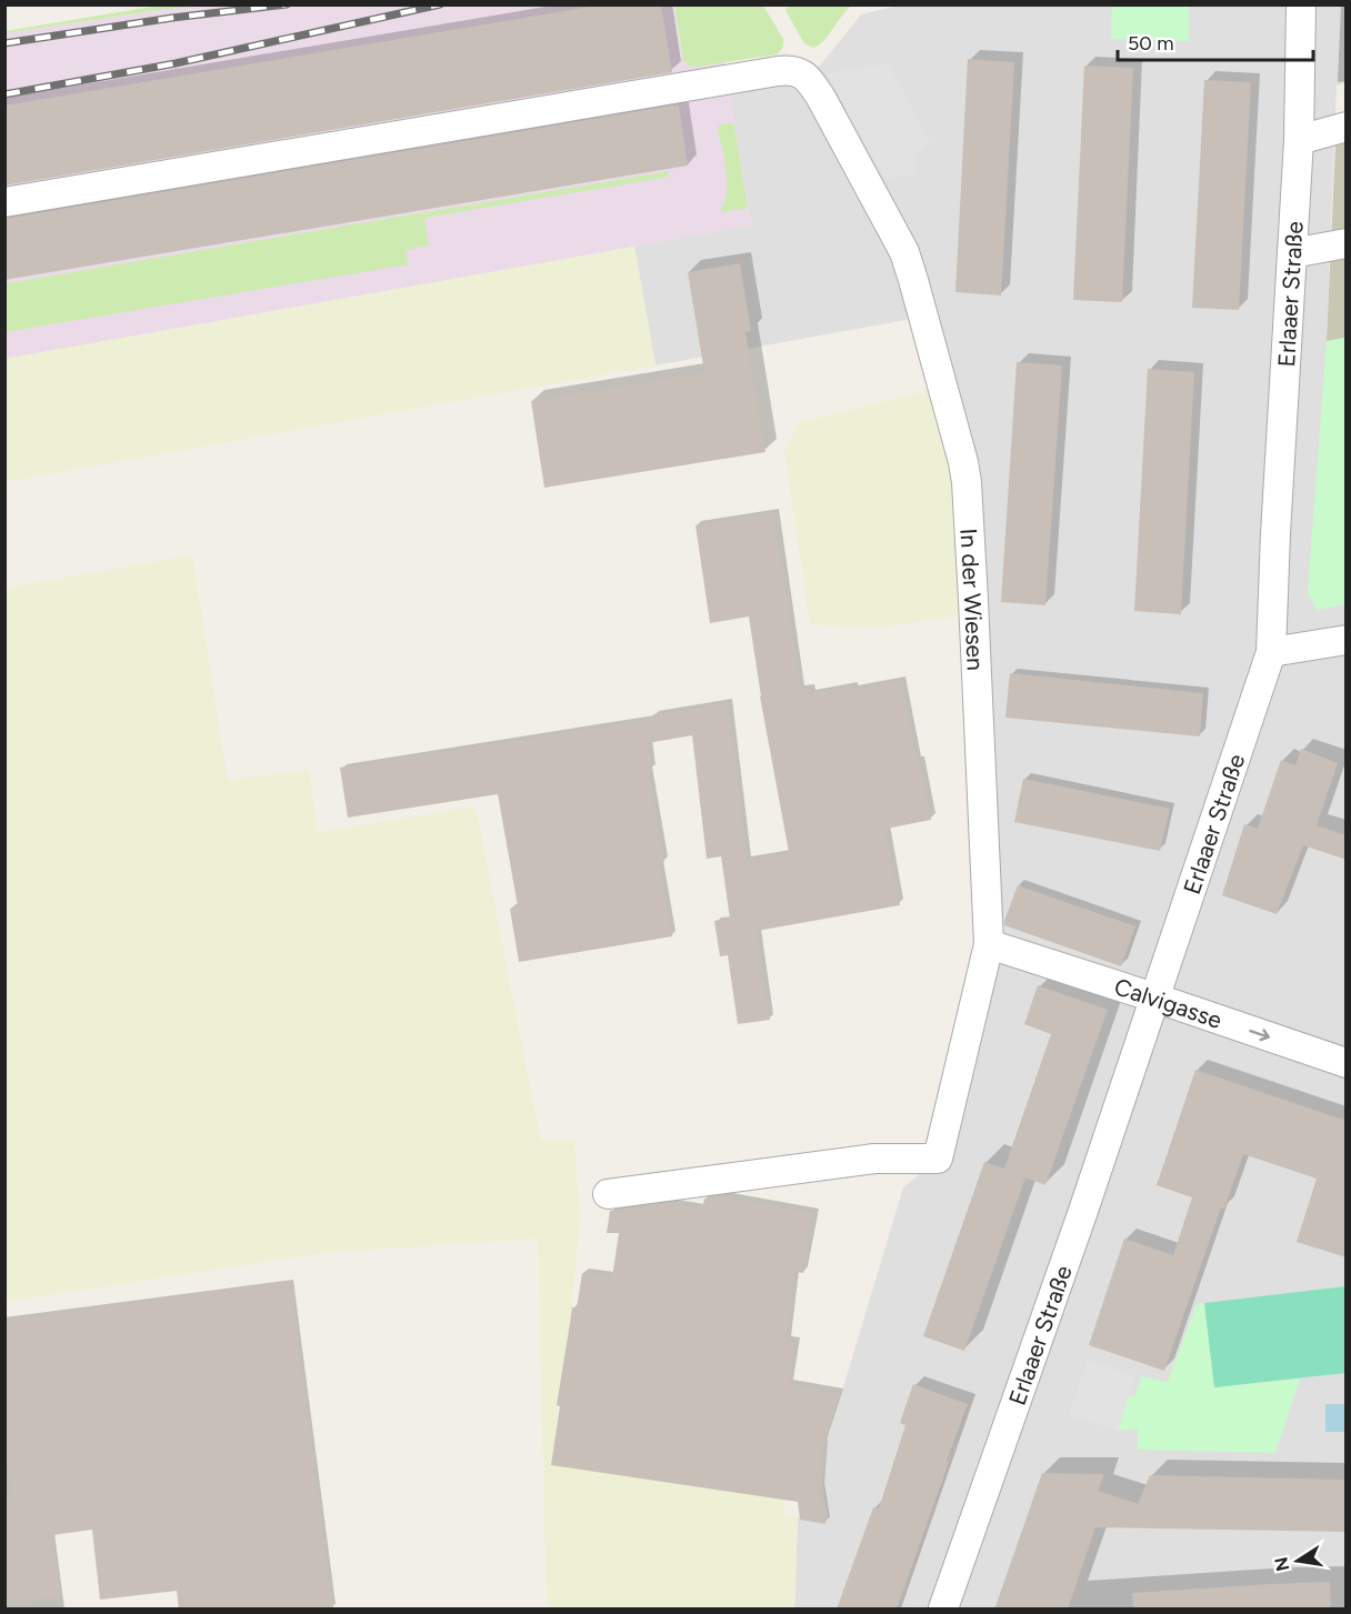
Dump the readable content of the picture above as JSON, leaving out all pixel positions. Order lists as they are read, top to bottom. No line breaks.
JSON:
{"streets":{"street":["Erlaaer Straße","In der Wiesen","Calvigasse"]},"crossings":[["Erlaaer Straße","Calvigasse"],["In der Wiesen","Calvigasse"]],"one_way":["Calvigasse"],"scale_bar":"50 m","north":"left"}
